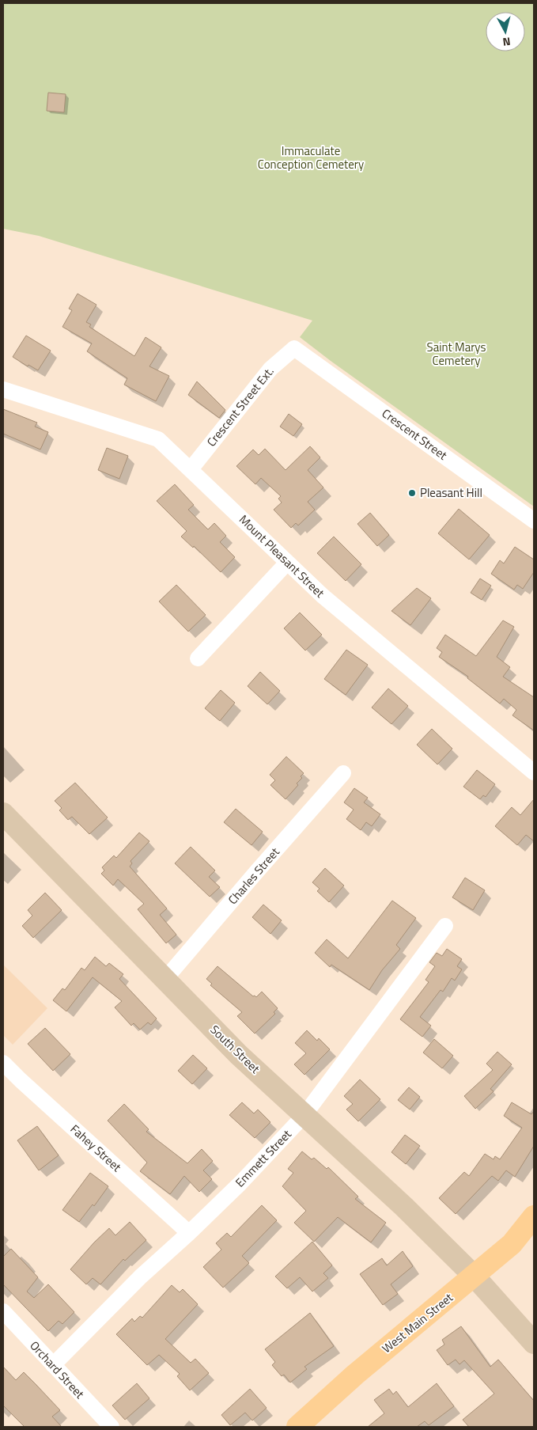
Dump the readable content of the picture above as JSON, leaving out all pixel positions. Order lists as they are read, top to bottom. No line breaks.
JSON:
{"streets":{"main road":["South Street","West Main Street"],"street":["Crescent Street Ext.","Crescent Street","Mount Pleasant Street","Charles Street","Fahey Street","Emmett Street","Orchard Street"]},"crossings":[["Crescent Street Ext.","Crescent Street"],["Crescent Street Ext.","Mount Pleasant Street"],["Charles Street","South Street"],["South Street","Emmett Street"],["South Street","West Main Street"],["Fahey Street","Emmett Street"],["Emmett Street","Orchard Street"]],"parks":["Immaculate Conception Cemetery","Saint Marys Cemetery"],"places":["Pleasant Hill"],"north":"bottom"}
